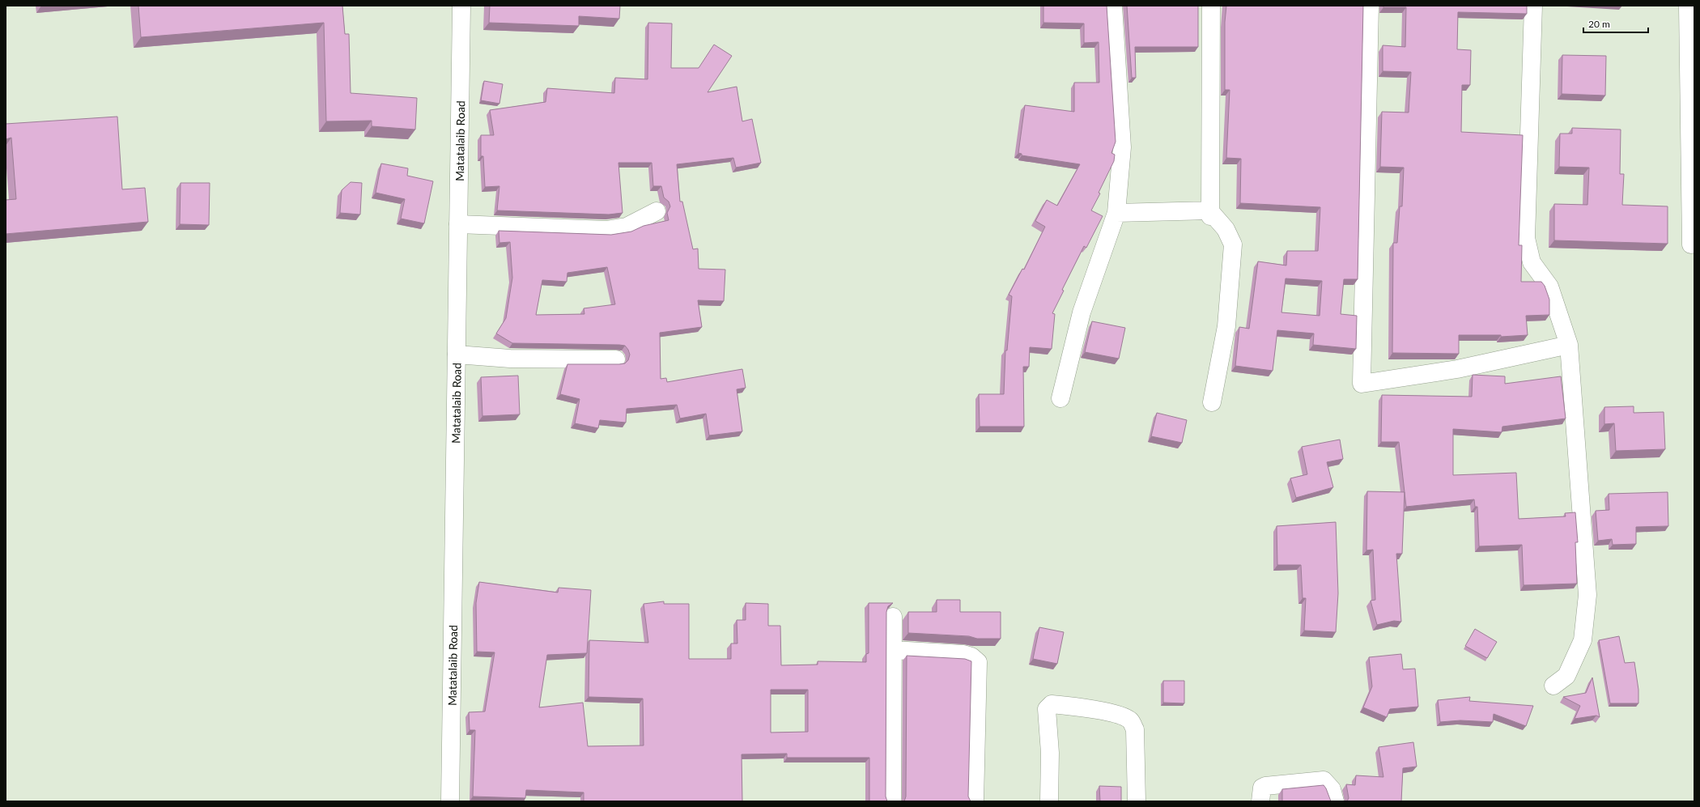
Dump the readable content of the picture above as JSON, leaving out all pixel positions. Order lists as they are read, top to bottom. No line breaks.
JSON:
{"streets":{"street":["Matatalaib Road"]},"scale_bar":"20 m"}
